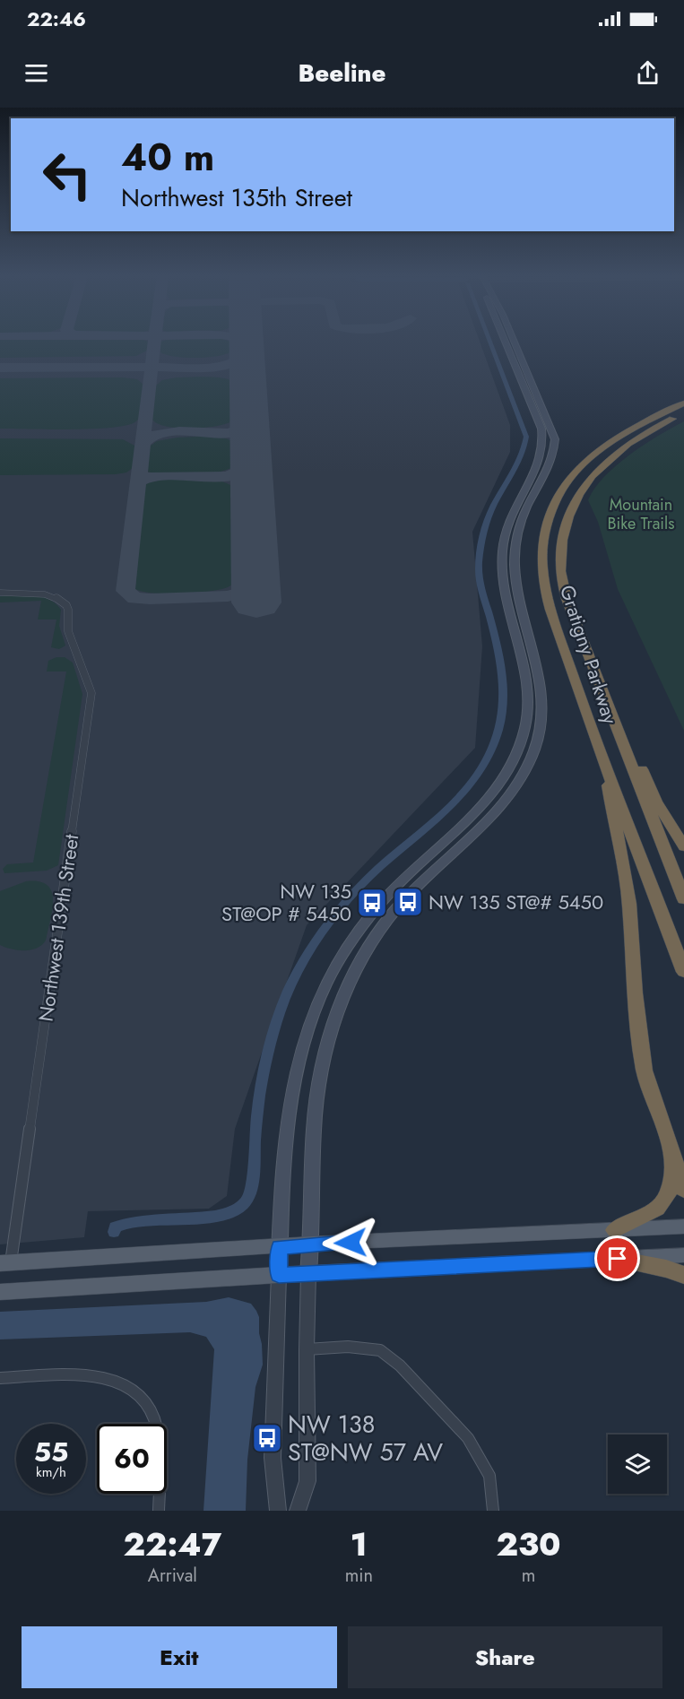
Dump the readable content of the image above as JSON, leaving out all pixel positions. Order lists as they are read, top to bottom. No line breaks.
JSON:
{"streets":{"highway":["Gratigny Parkway"],"street":["Northwest 139th Street"]},"parks":["Mountain Bike Trails"],"places":{"bus stop":["NW 135 ST@# 5450","NW 135 ST@OP # 5450","NW 138 ST@NW 57 AV"]},"page":{"status":"22:46","header":"Beeline","turn":["40 m","Northwest 135th Street"],"speed":"55 km/h","limit":"60","eta":["22:47","Arrival","1","min","230","m"],"buttons":["Exit","Share"]}}
